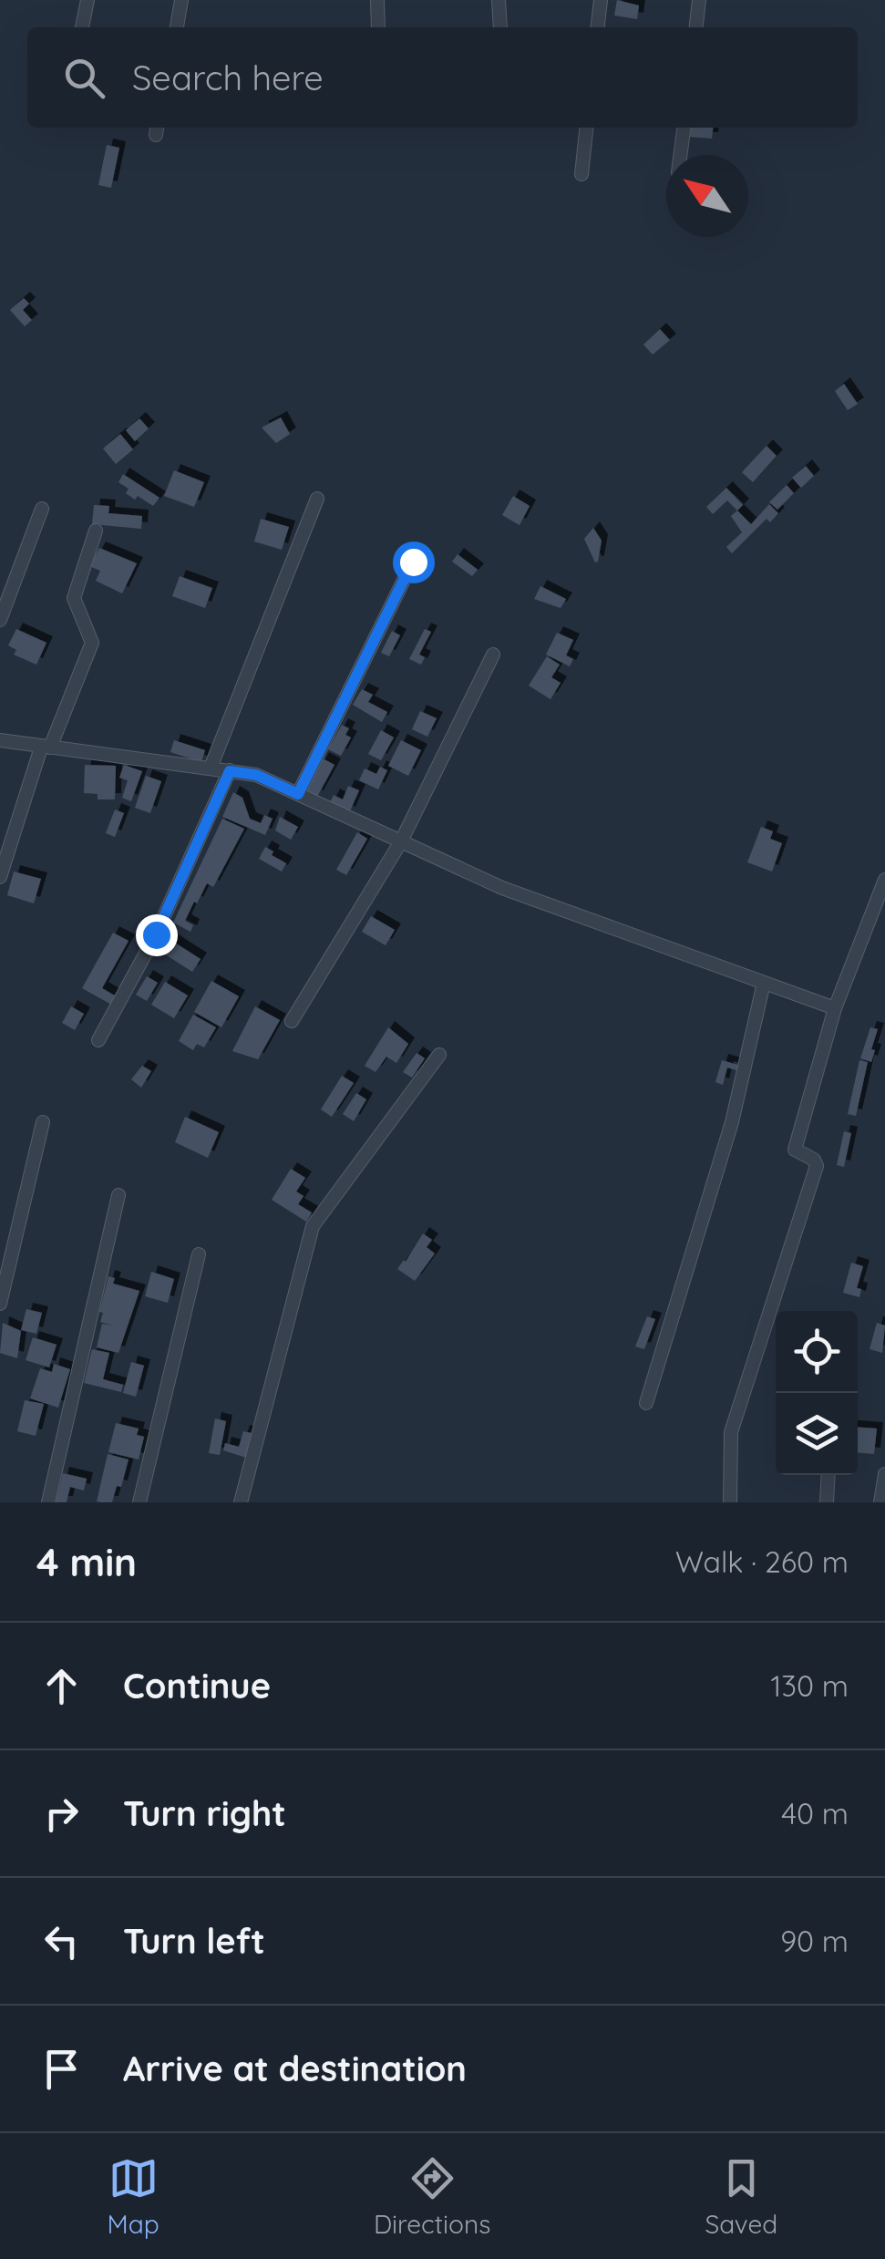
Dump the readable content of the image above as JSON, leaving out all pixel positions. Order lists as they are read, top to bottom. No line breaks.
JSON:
{"north":"top left","page":{"search":"Search here","heading":["4 min","Walk · 260 m"],"list":[["Continue","130 m"],["Turn right","40 m"],["Turn left","90 m"],"Arrive at destination"],"nav":["Map","Directions","Saved"]}}
